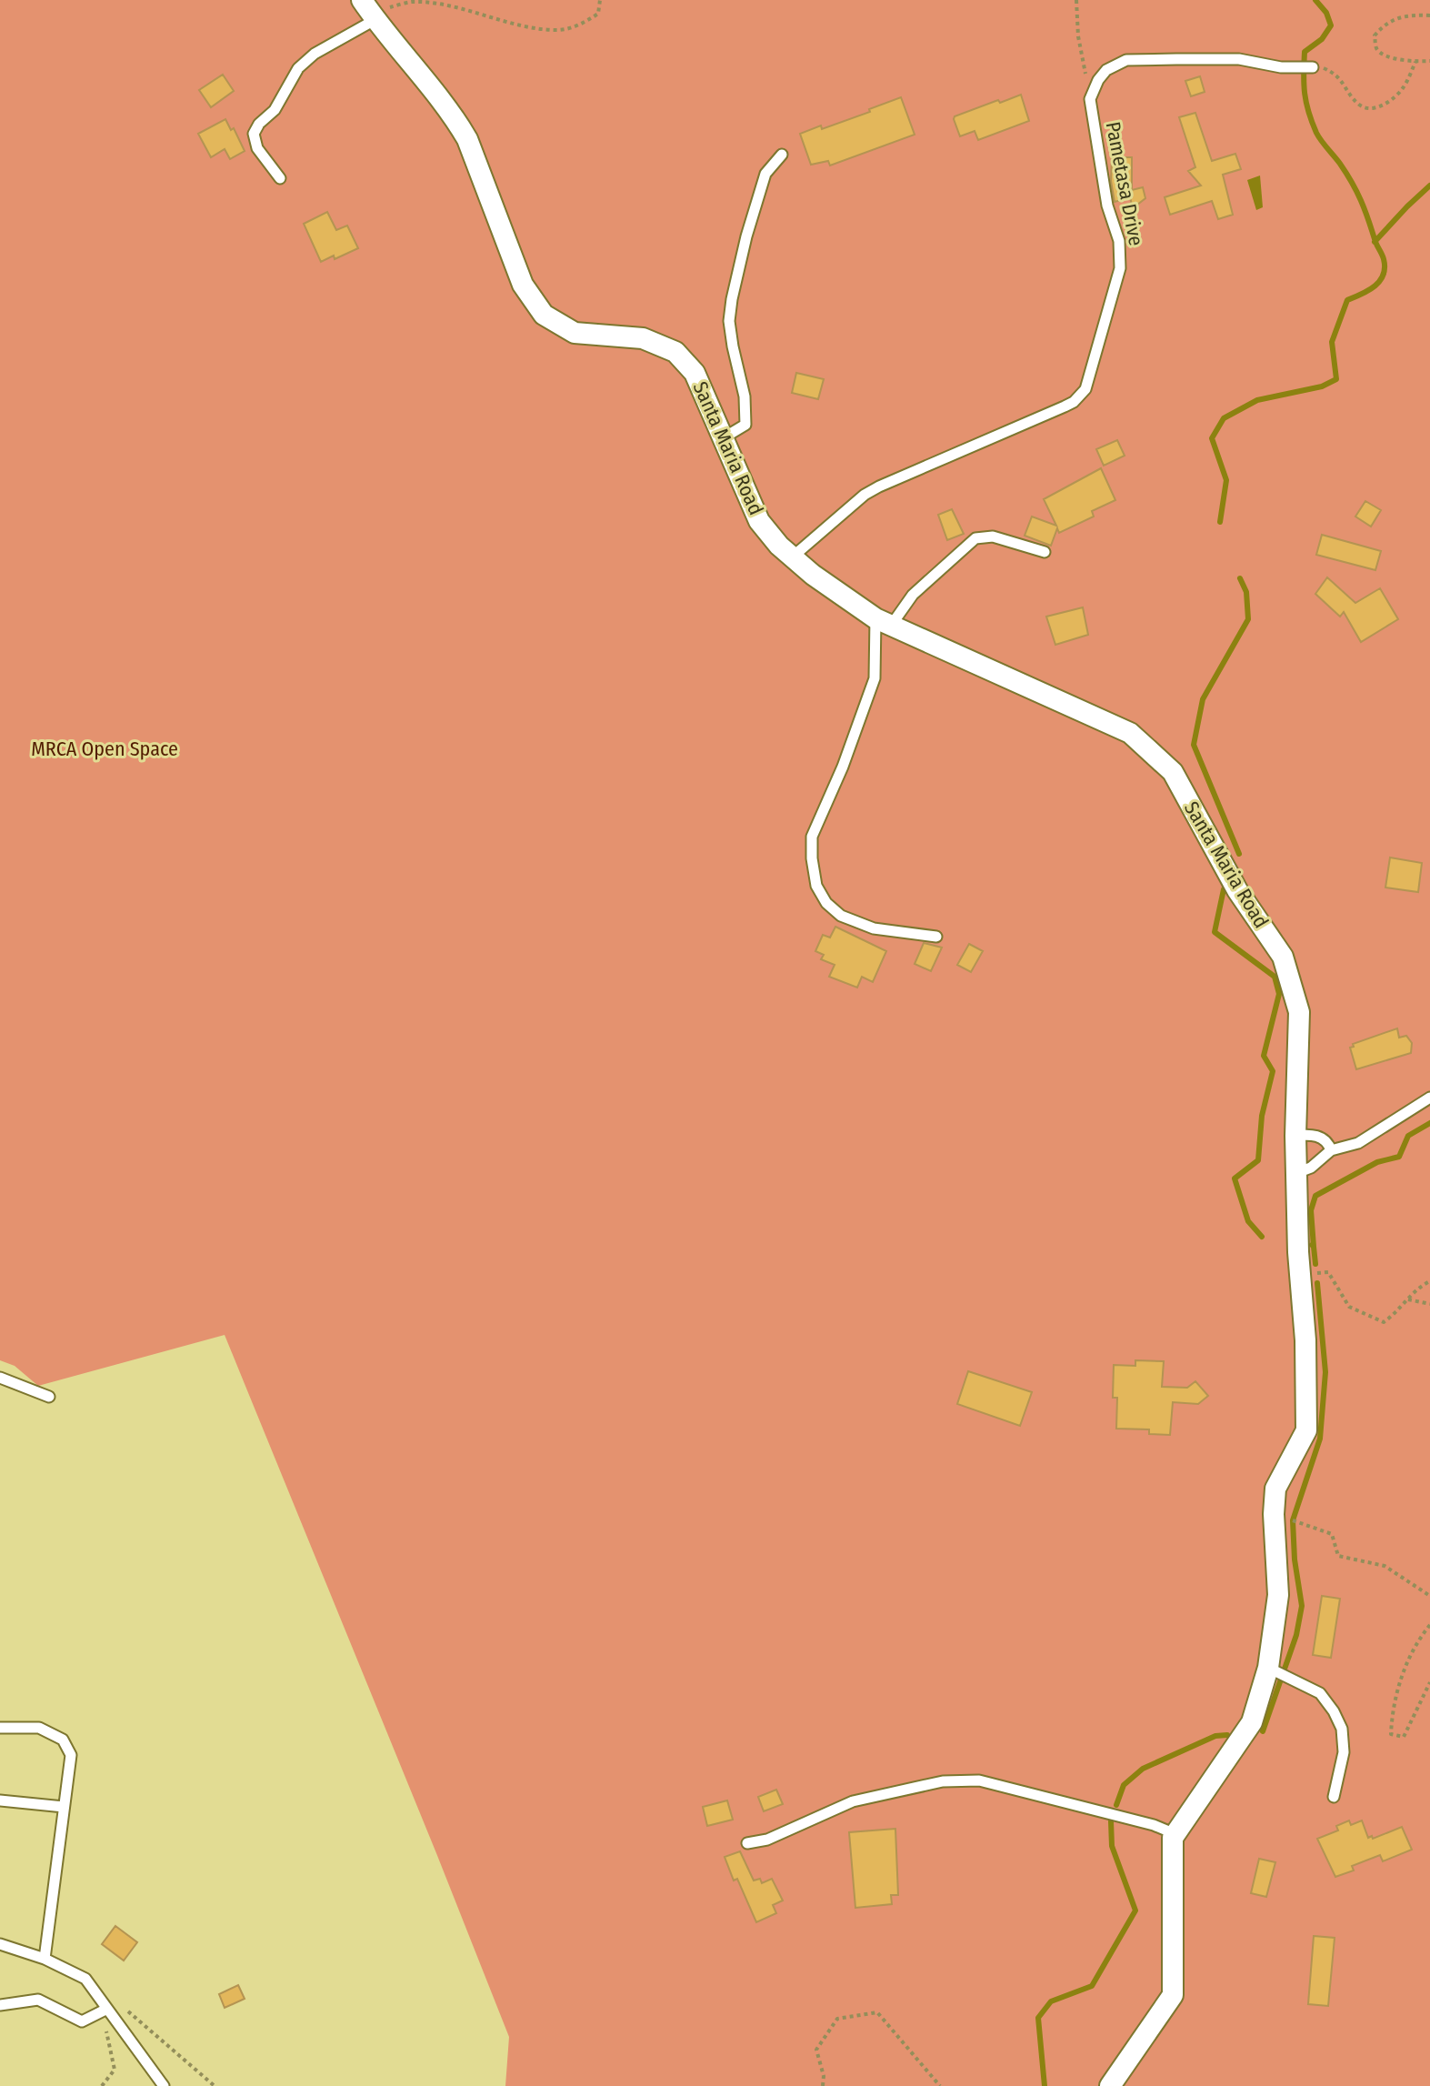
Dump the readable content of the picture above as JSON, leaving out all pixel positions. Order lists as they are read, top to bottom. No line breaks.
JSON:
{"streets":{"street":["Santa Maria Road"],"lane":["Pametasa Drive"]},"crossings":[["Pametasa Drive","Santa Maria Road"]],"parks":["MRCA Open Space"]}
